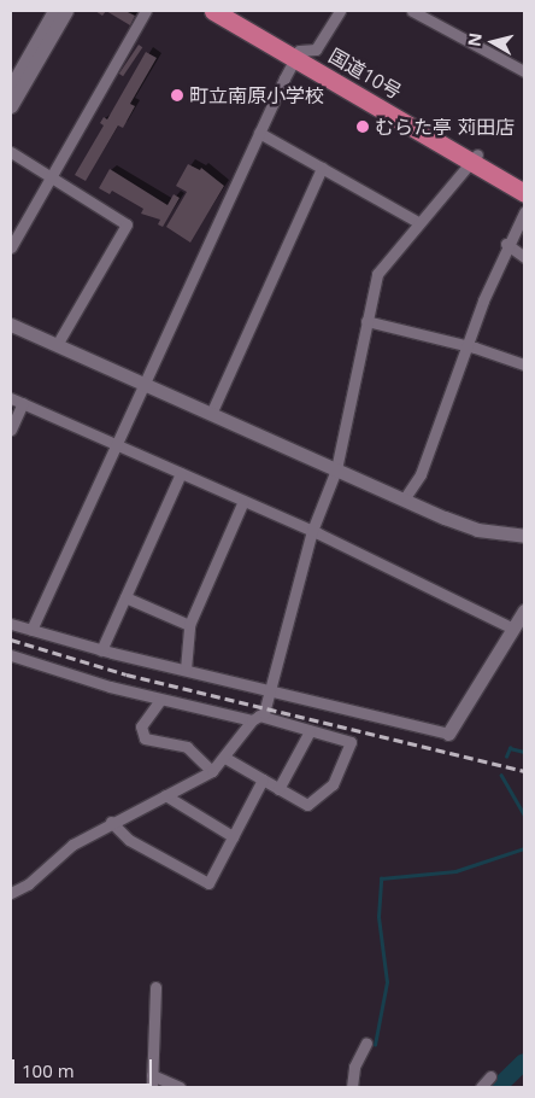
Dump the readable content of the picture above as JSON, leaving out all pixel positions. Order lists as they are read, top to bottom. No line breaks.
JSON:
{"streets":{"highway":["国道10号"]},"places":["町立南原小学校","むらた亭 苅田店"],"scale_bar":"100 m","north":"left"}
